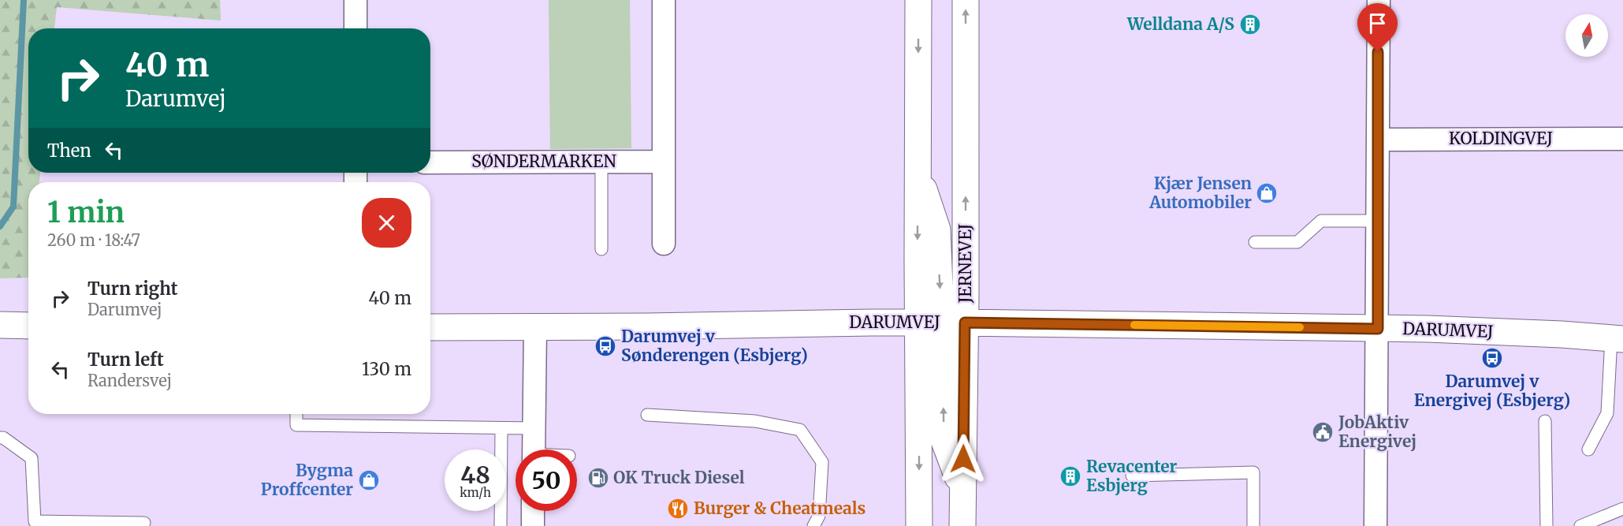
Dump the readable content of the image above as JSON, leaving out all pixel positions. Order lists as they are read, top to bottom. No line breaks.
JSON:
{"streets":{"main road":["JERNEVEJ","DARUMVEJ"],"street":["KOLDINGVEJ","SØNDERMARKEN"]},"crossings":[["JERNEVEJ","DARUMVEJ"]],"places":{"building":["Welldana A/S","Revacenter Esbjerg"],"shop":["Kjær Jensen Automobiler","Bygma Proffcenter"],"bus stop":["Darumvej v Sønderengen (Esbjerg)","Darumvej v Energivej (Esbjerg)"],"public building":["JobAktiv Energivej"],"fuel station":["OK Truck Diesel"],"restaurant":["Burger & Cheatmeals"]},"north":"top","page":{"turn":["40 m","Darumvej"],"then":"Then","heading":["1 min","260 m · 18:47"],"list":[{"name":"Turn right","note":"Darumvej","value":"40 m"},{"name":"Turn left","note":"Randersvej","value":"130 m"}],"speed":"48 km/h","limit":"50"}}
